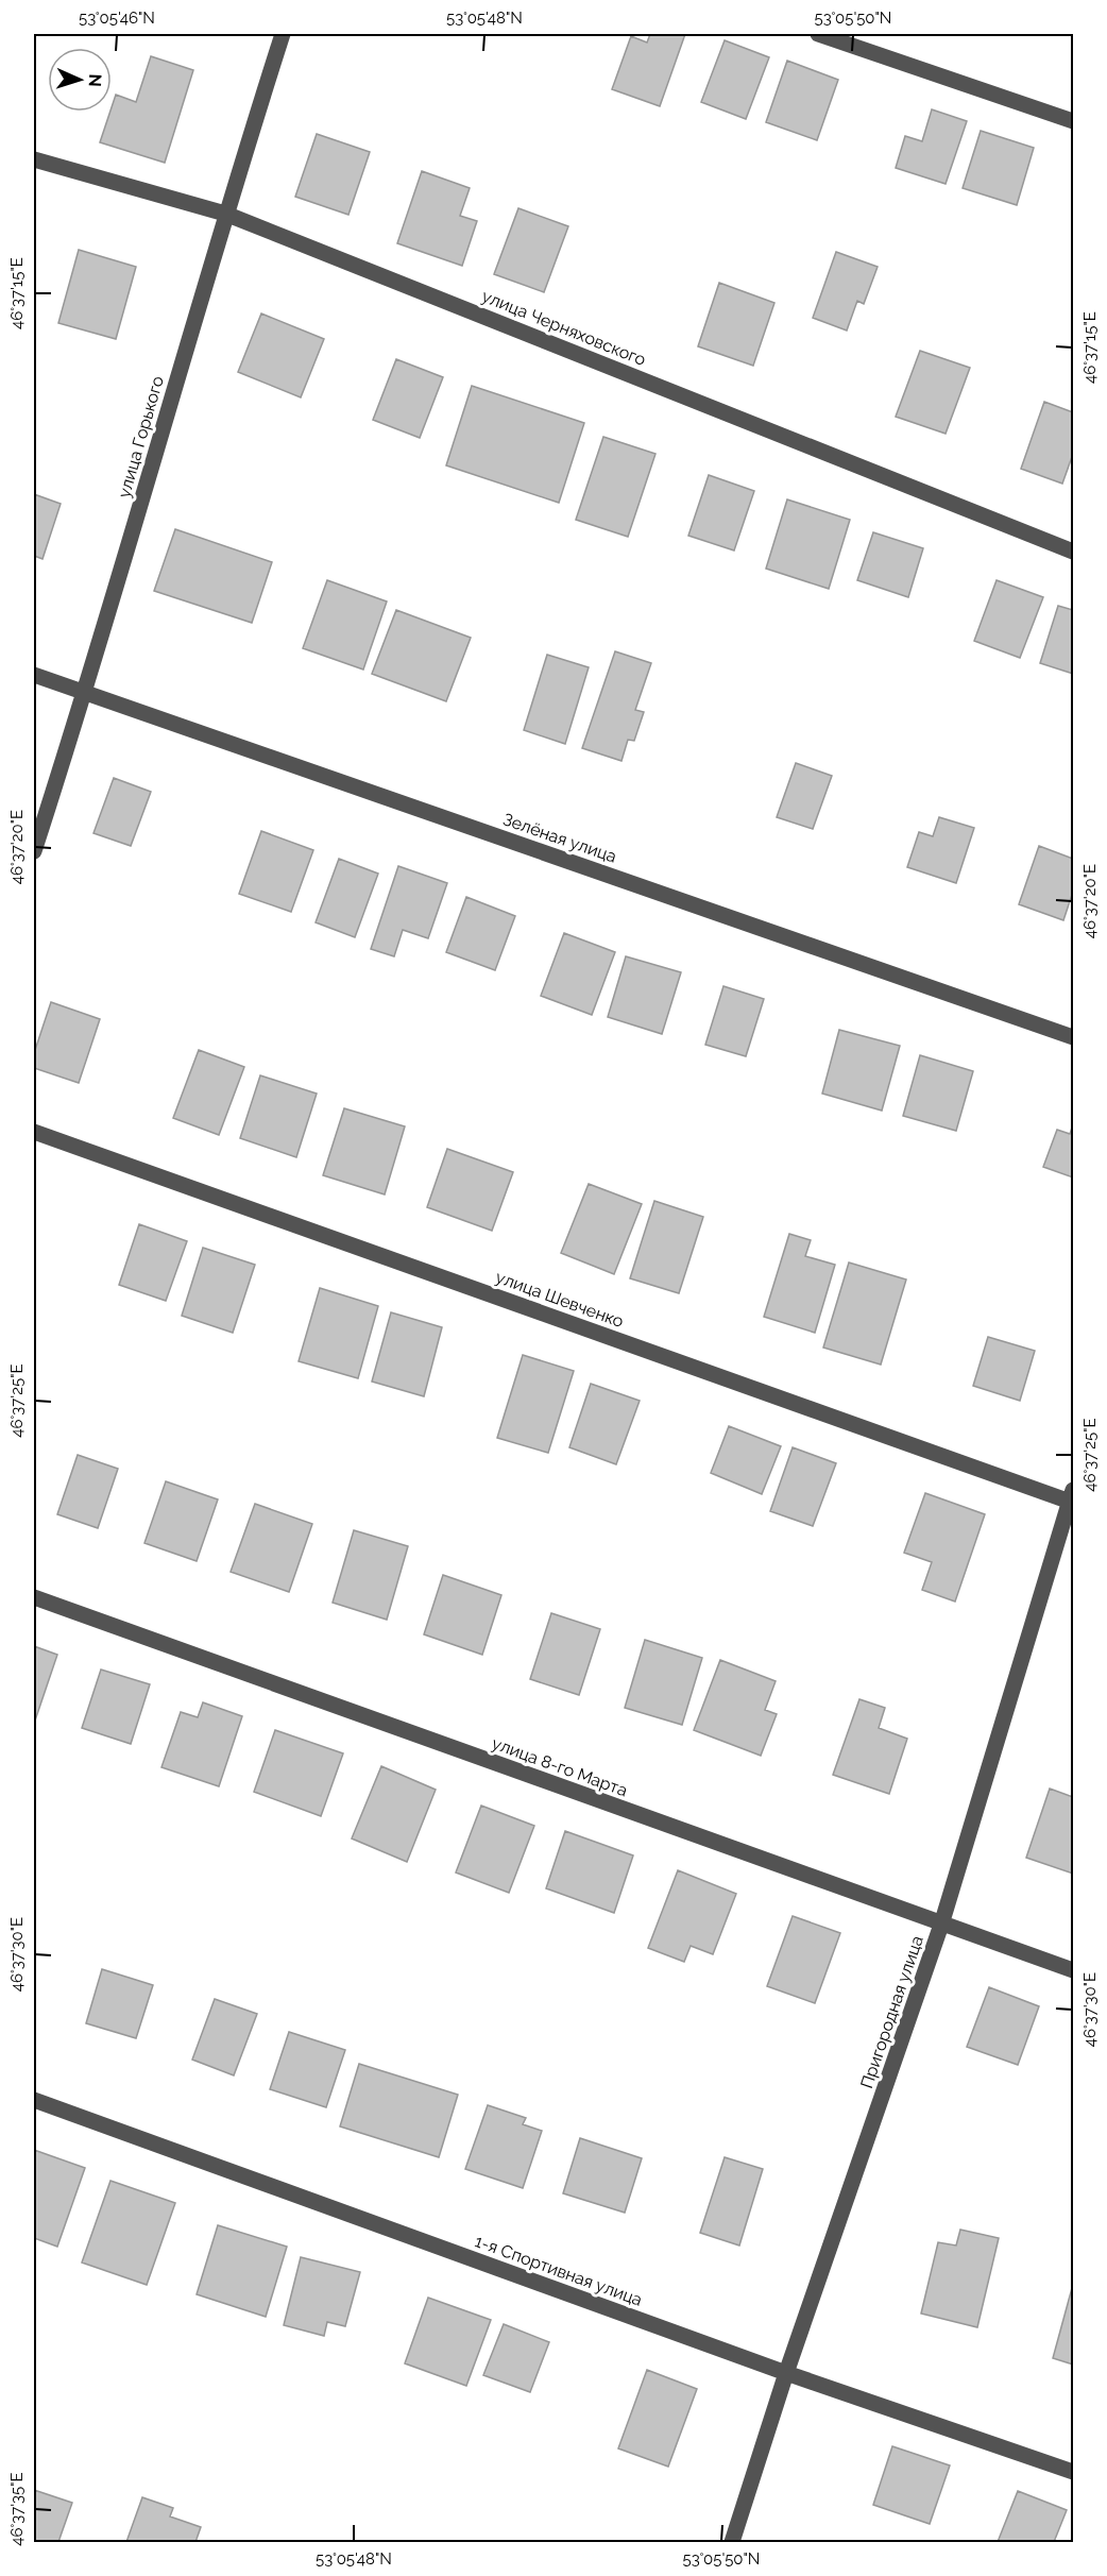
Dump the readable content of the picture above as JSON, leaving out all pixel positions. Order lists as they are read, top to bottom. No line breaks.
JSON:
{"streets":{"street":["улица Черняховского","улица Горького","Зелёная улица","улица Шевченко","улица 8-го Марта","Пригородная улица","1-я Спортивная улица"]},"crossings":[["улица Черняховского","улица Горького"],["улица Горького","Зелёная улица"],["улица Шевченко","Пригородная улица"],["улица 8-го Марта","Пригородная улица"],["Пригородная улица","1-я Спортивная улица"]],"north":"right","coordinates":["53°05'46\"N","53°05'48\"N","53°05'50\"N","46°37'15\"E","46°37'20\"E","46°37'25\"E","46°37'30\"E","46°37'35\"E"]}
